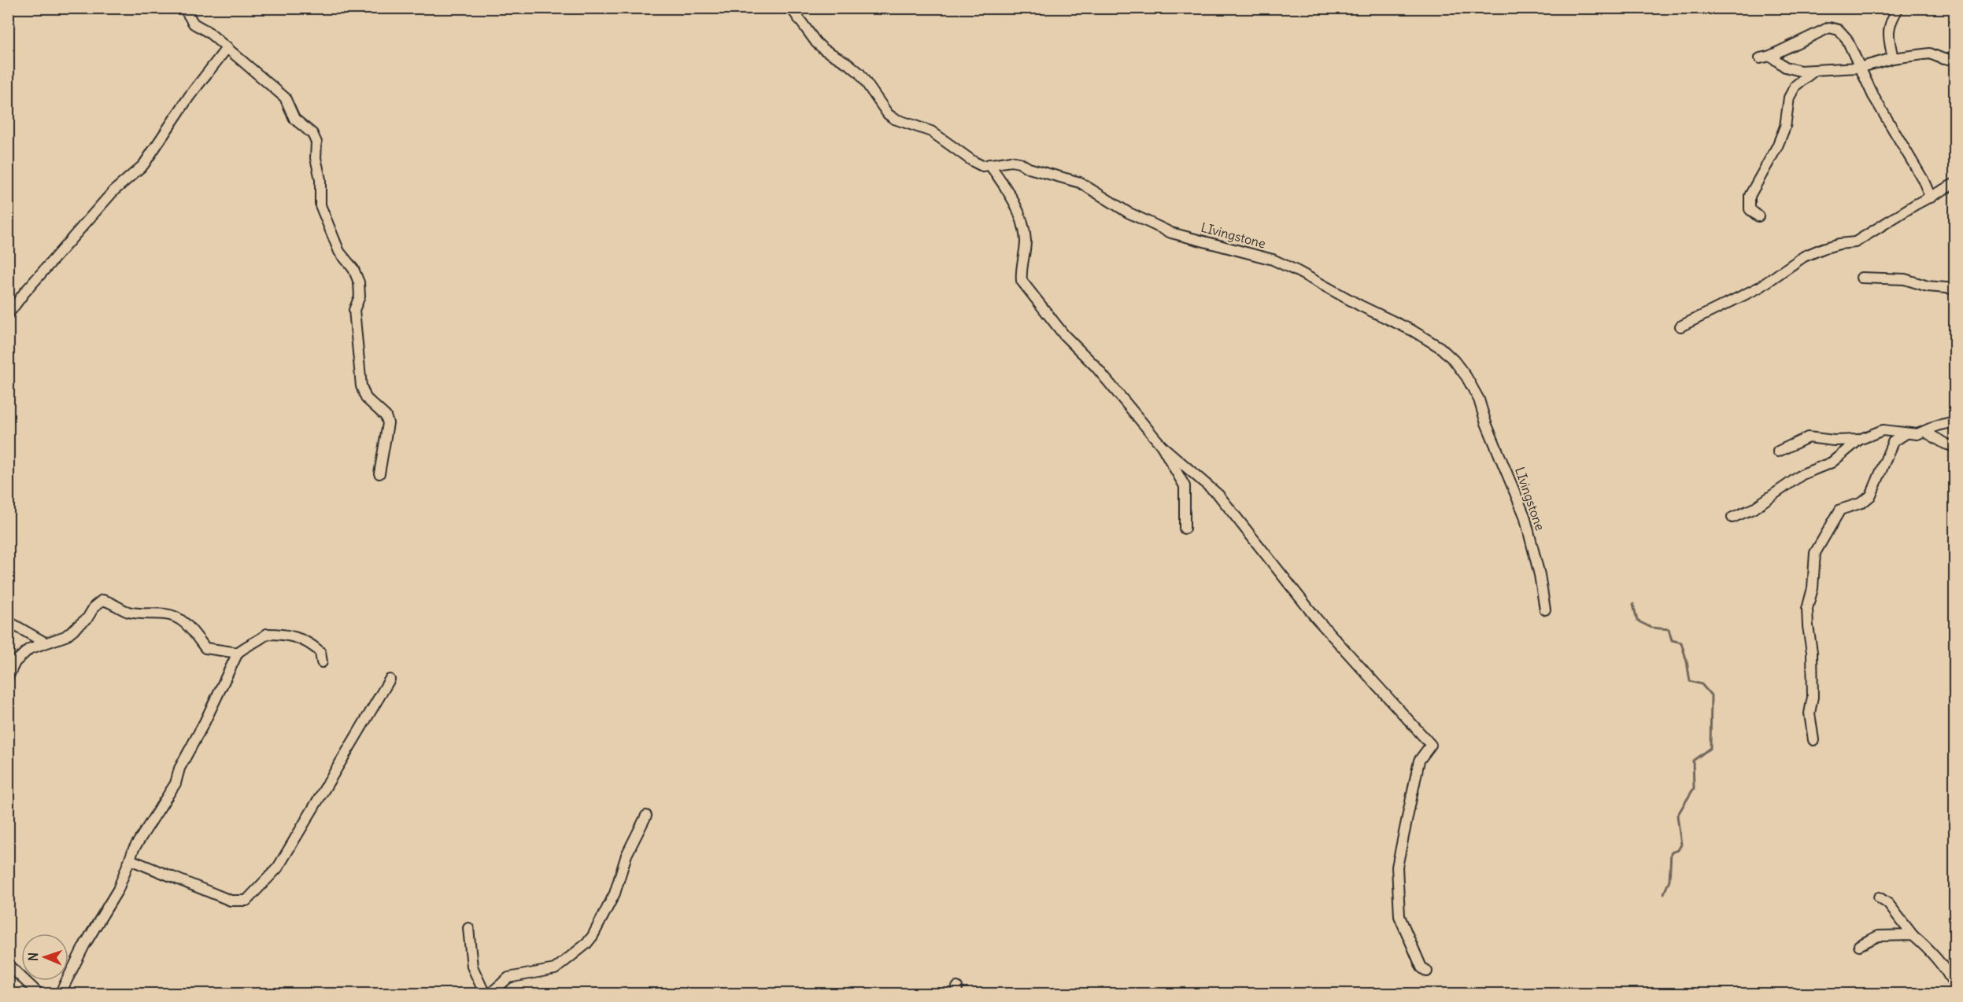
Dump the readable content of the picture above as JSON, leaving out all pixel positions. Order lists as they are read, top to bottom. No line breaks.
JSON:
{"streets":{"street":["LIvingstone"]},"north":"left"}
